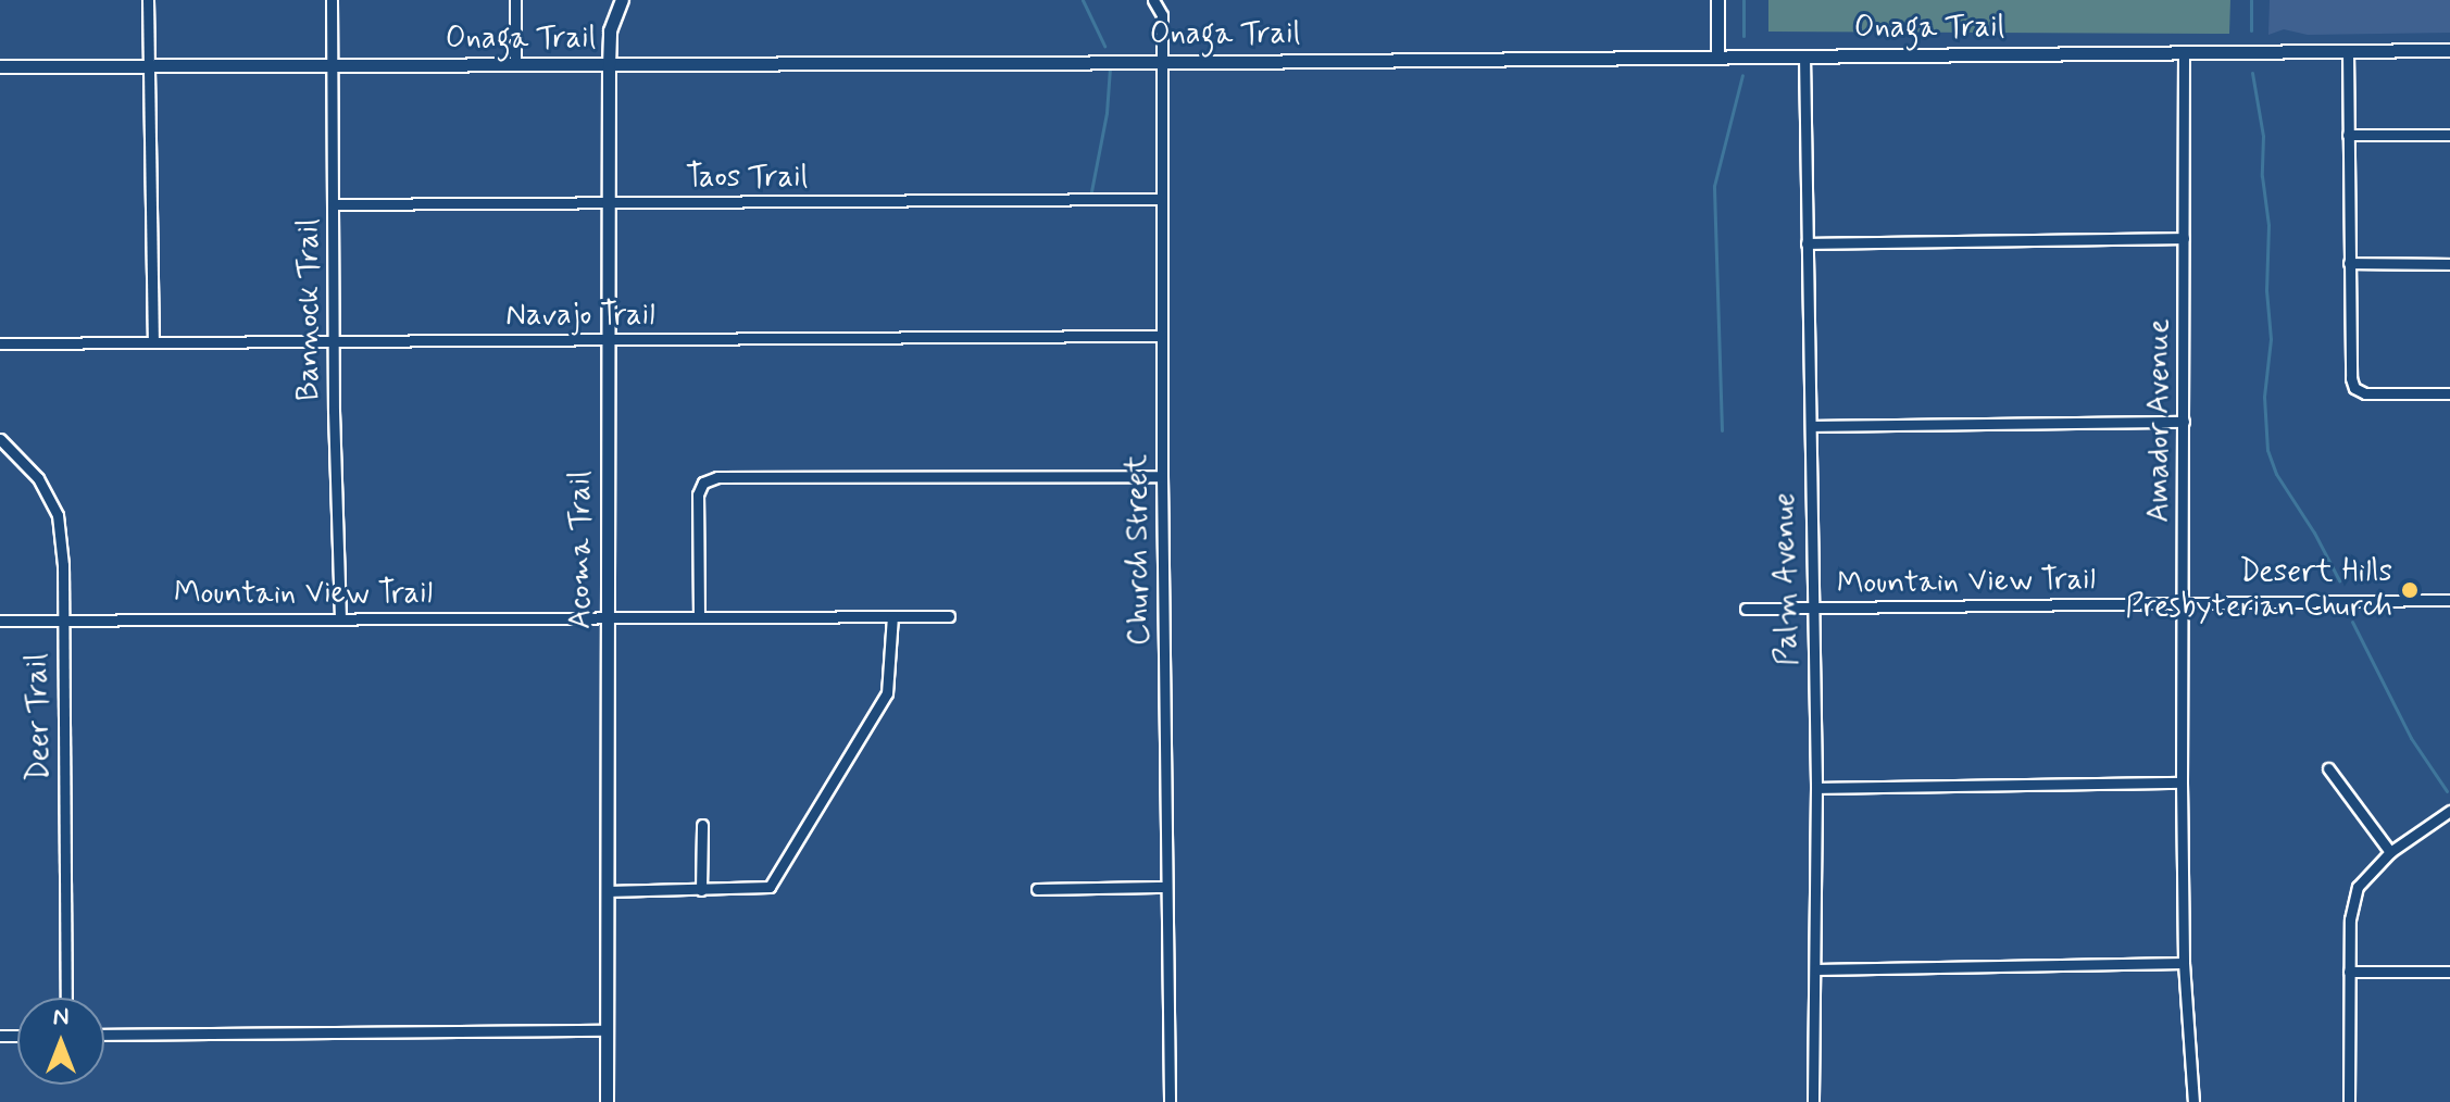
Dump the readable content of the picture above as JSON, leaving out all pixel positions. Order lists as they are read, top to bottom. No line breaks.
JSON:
{"streets":{"street":["Onaga Trail","Taos Trail","Bannock Trail","Navajo Trail","Amador Avenue","Acoma Trail","Church Street","Palm Avenue","Mountain View Trail","Deer Trail"]},"crossings":[["Onaga Trail","Bannock Trail"],["Onaga Trail","Amador Avenue"],["Onaga Trail","Acoma Trail"],["Onaga Trail","Church Street"],["Onaga Trail","Palm Avenue"],["Taos Trail","Bannock Trail"],["Taos Trail","Acoma Trail"],["Taos Trail","Church Street"],["Bannock Trail","Navajo Trail"],["Bannock Trail","Mountain View Trail"],["Navajo Trail","Acoma Trail"],["Navajo Trail","Church Street"],["Amador Avenue","Mountain View Trail"],["Acoma Trail","Mountain View Trail"],["Palm Avenue","Mountain View Trail"],["Mountain View Trail","Deer Trail"]],"places":["Desert Hills Presbyterian Church"],"north":"top"}
